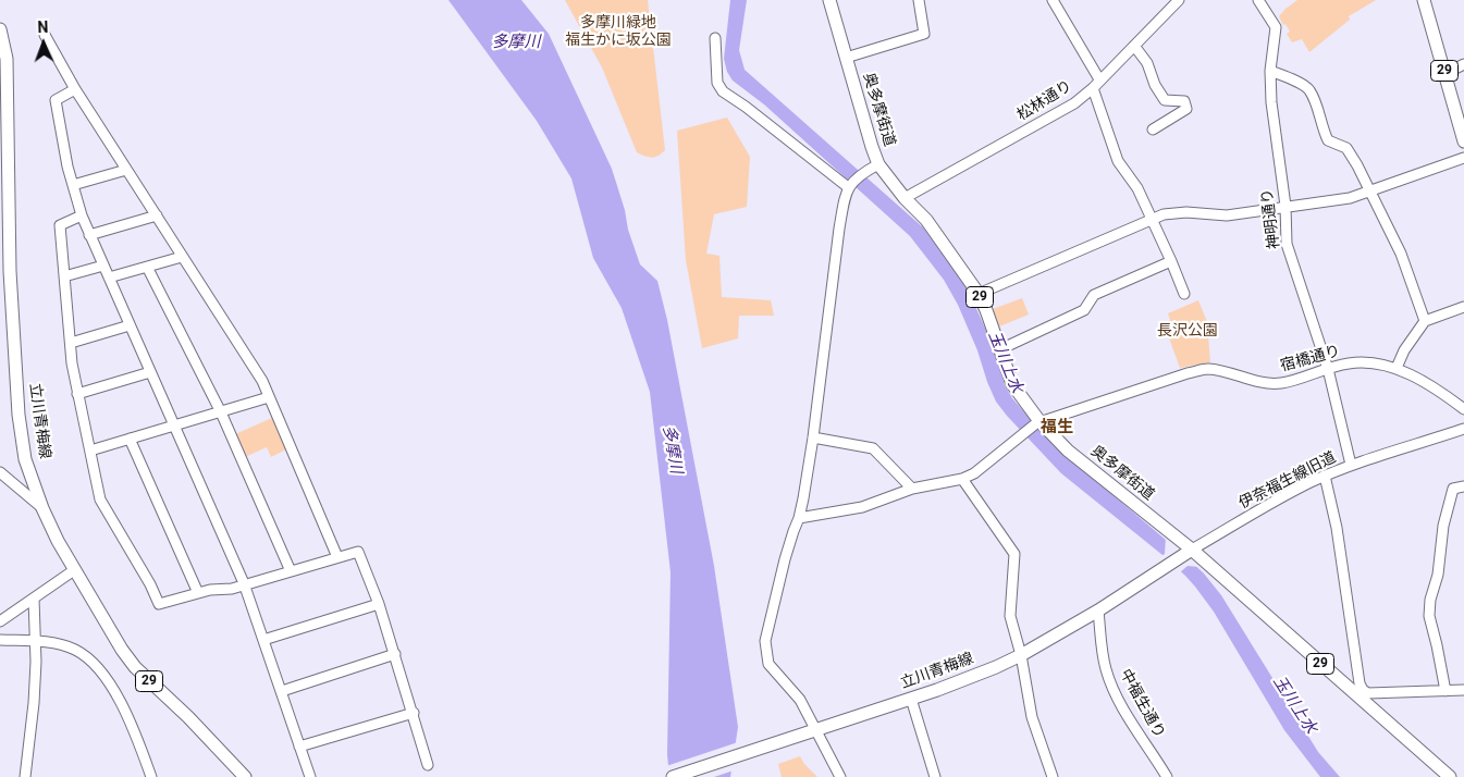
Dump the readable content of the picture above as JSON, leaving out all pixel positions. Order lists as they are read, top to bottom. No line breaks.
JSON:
{"streets":{"main road":["29","奥多摩街道","立川青梅線"],"street":["松林通り","神明通り","宿橋通り","伊奈福生線旧道","中福生通り"]},"crossings":[["松林通り","奥多摩街道"],["奥多摩街道","宿橋通り"],["奥多摩街道","立川青梅線"],["奥多摩街道","伊奈福生線旧道"],["神明通り","宿橋通り"],["神明通り","伊奈福生線旧道"],["立川青梅線","伊奈福生線旧道"],["立川青梅線","中福生通り"]],"districts":["福生"],"water":["多摩川","玉川上水"],"parks":["多摩川緑地 福生かに坂公園","長沢公園"],"north":"top"}
